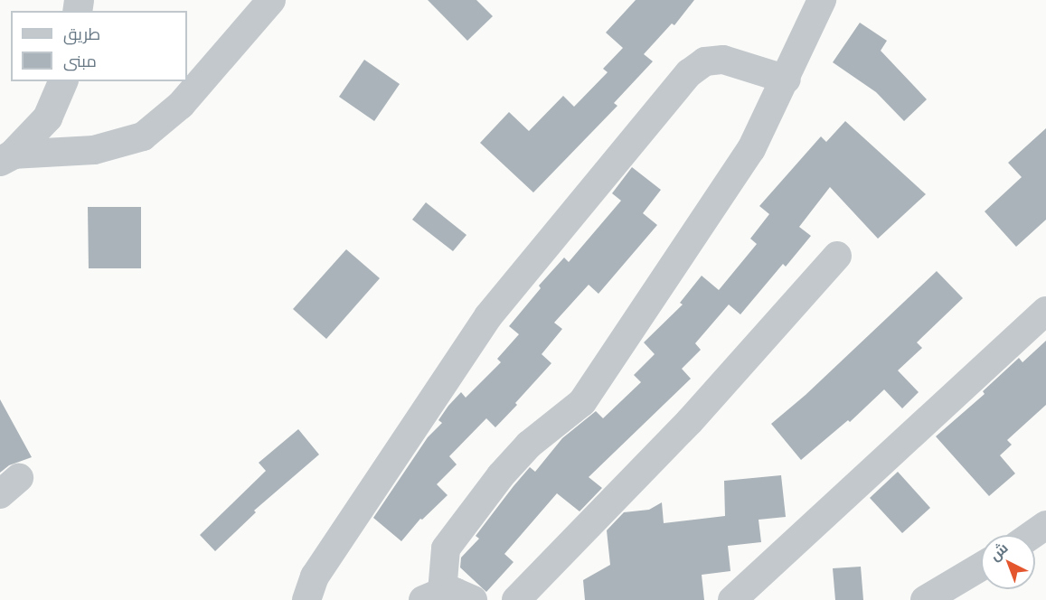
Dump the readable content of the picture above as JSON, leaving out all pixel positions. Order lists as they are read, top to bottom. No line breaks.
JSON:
{"legend":["طريق","مبنى"],"north":"top left"}
